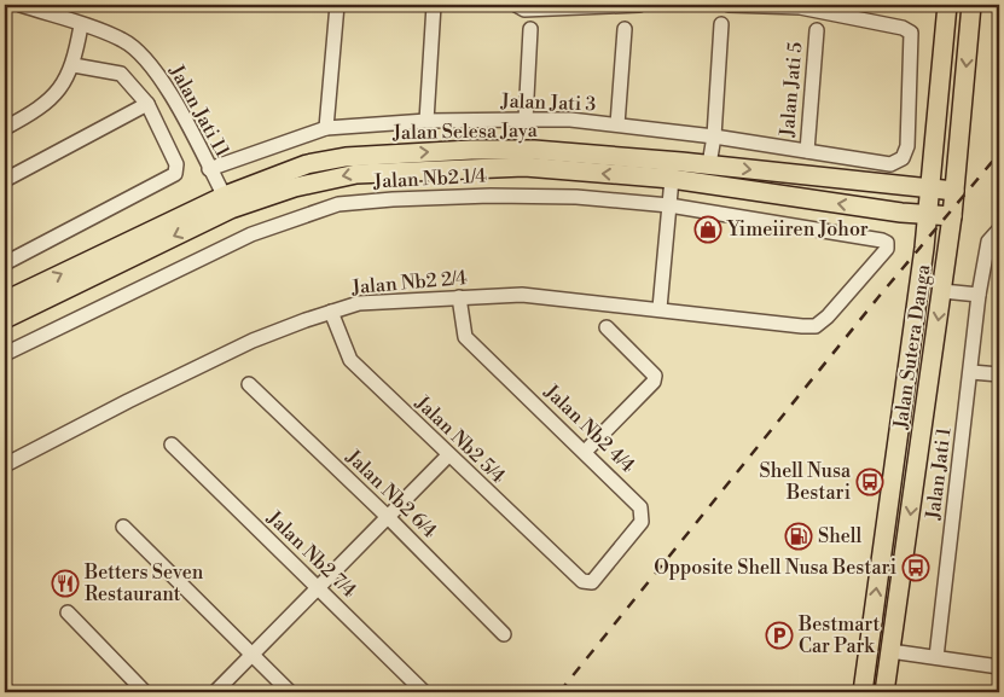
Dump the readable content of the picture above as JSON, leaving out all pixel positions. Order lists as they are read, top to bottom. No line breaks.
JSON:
{"streets":{"main road":["Jalan Selesa Jaya","Jalan Sutera Danga"],"street":["Jalan Jati 5","Jalan Jati 3","Jalan Jati 11","Jalan Nb2 1/4","Jalan Nb2 2/4","Jalan Nb2 4/4","Jalan Nb2 5/4","Jalan Jati 1","Jalan Nb2 6/4","Jalan Nb2 7/4"]},"crossings":[["Jalan Jati 5","Jalan Jati 3"],["Jalan Jati 3","Jalan Jati 11"],["Jalan Jati 11","Jalan Selesa Jaya"],["Jalan Selesa Jaya","Jalan Sutera Danga"],["Jalan Nb2 1/4","Jalan Nb2 2/4"],["Jalan Nb2 2/4","Jalan Nb2 4/4"],["Jalan Nb2 2/4","Jalan Nb2 5/4"],["Jalan Nb2 4/4","Jalan Nb2 5/4"]],"places":{"shop":["Yimeiiren Johor"],"bus stop":["Shell Nusa Bestari","Opposite Shell Nusa Bestari"],"fuel station":["Shell"],"restaurant":["Betters Seven Restaurant"],"parking":["Bestmart Car Park"]}}
